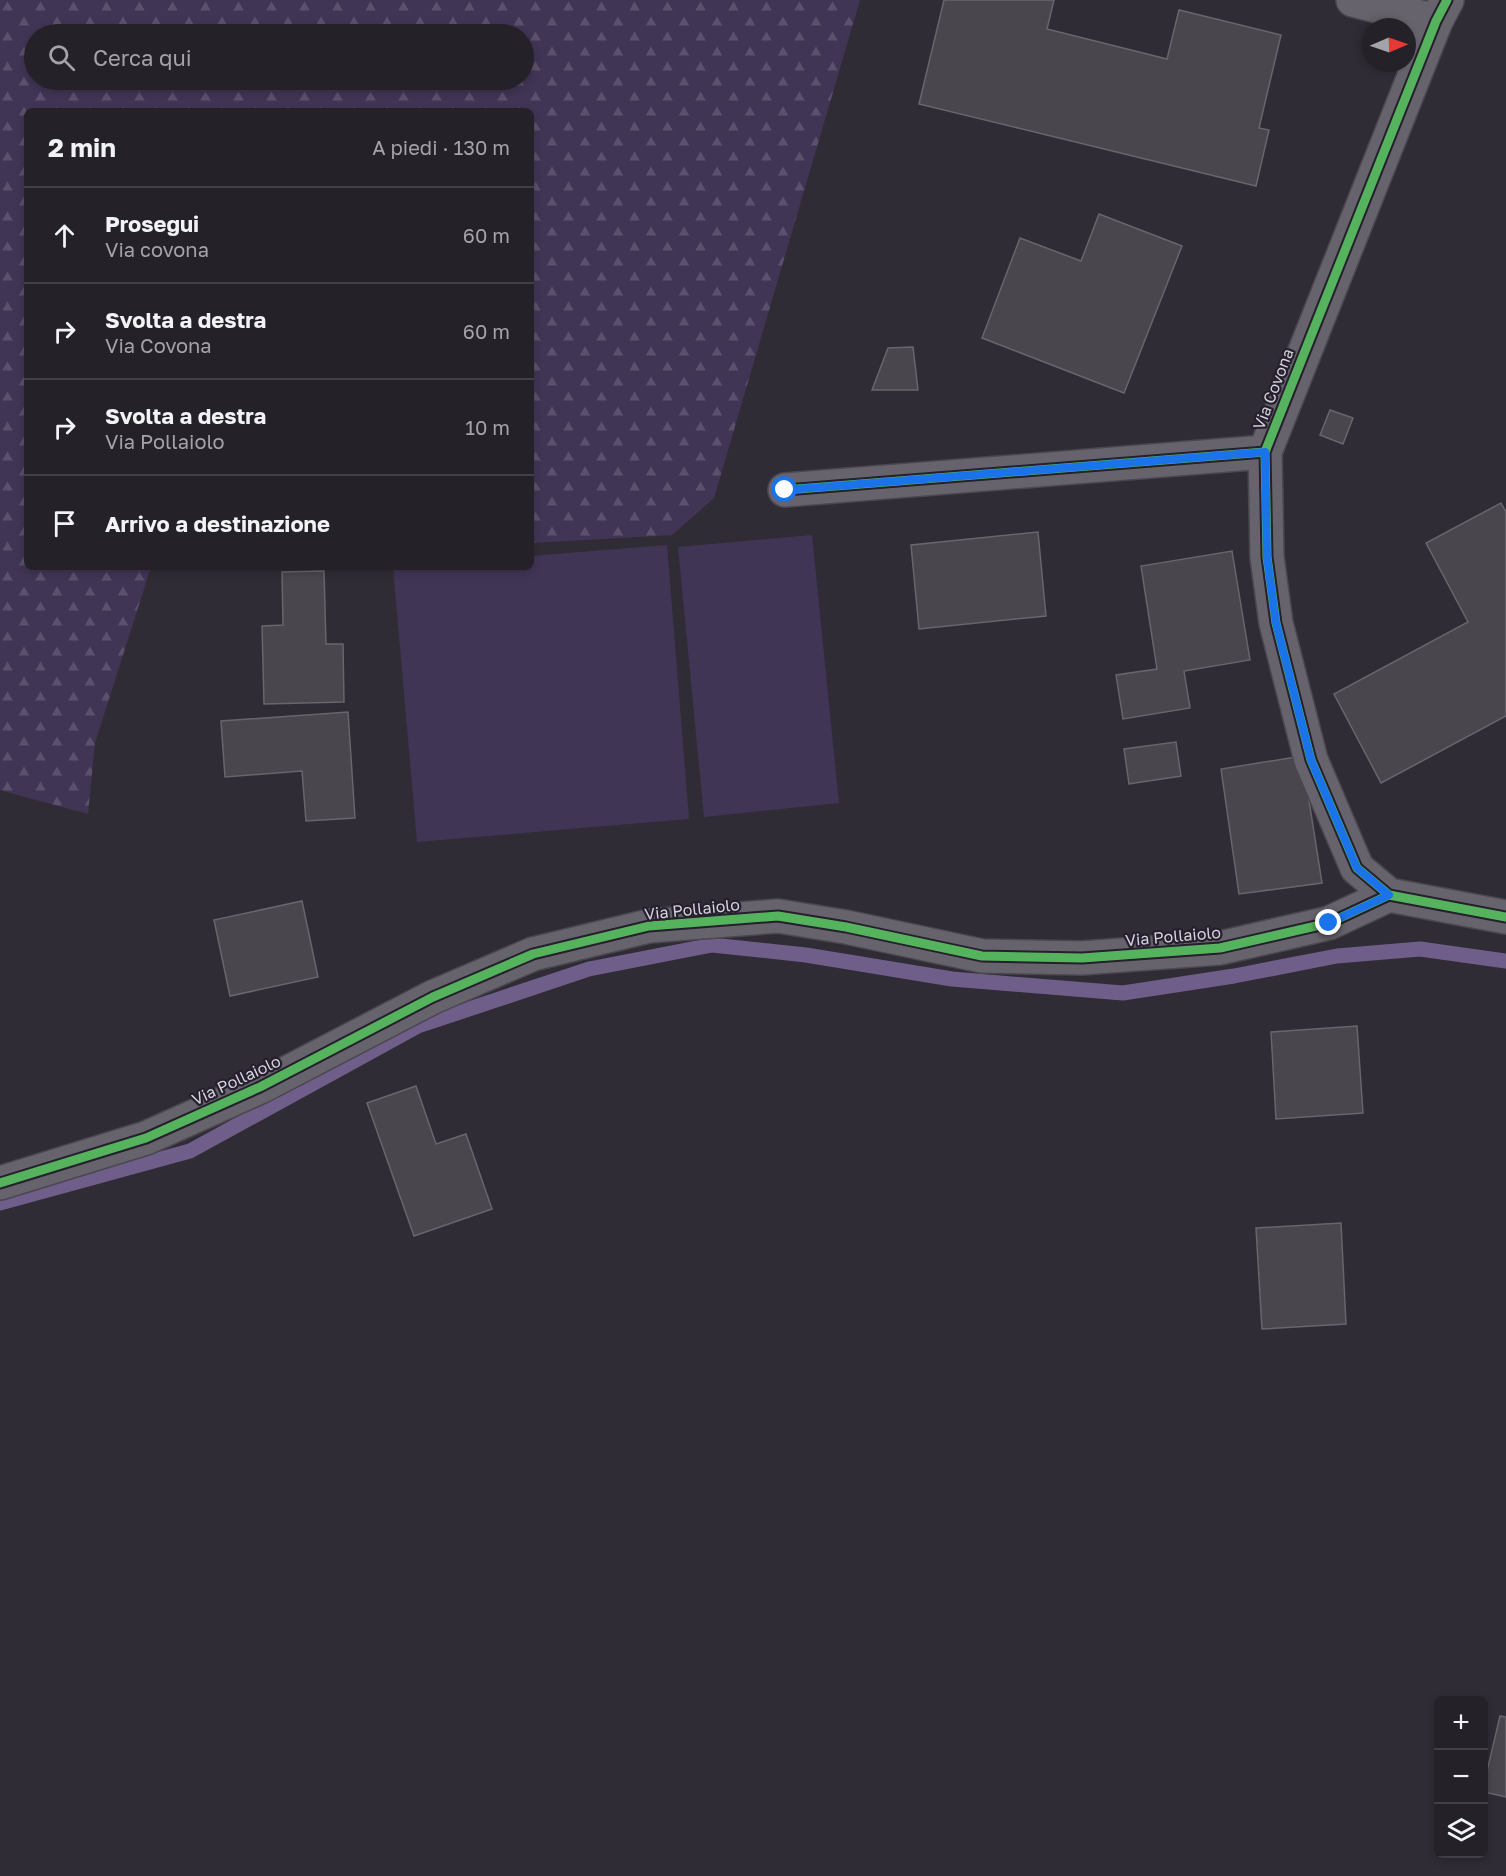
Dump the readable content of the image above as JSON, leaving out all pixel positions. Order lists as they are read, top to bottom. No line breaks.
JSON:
{"streets":{"street":["Via Covona","Via Pollaiolo"]},"crossings":[["Via Covona","Via Pollaiolo"]],"north":"right","page":{"search":"Cerca qui","heading":["2 min","A piedi · 130 m"],"list":[["Prosegui","Via covona","60 m"],["Svolta a destra","Via Covona","60 m"],["Svolta a destra","Via Pollaiolo","10 m"],"Arrivo a destinazione"],"map_buttons":["+","−"]}}
